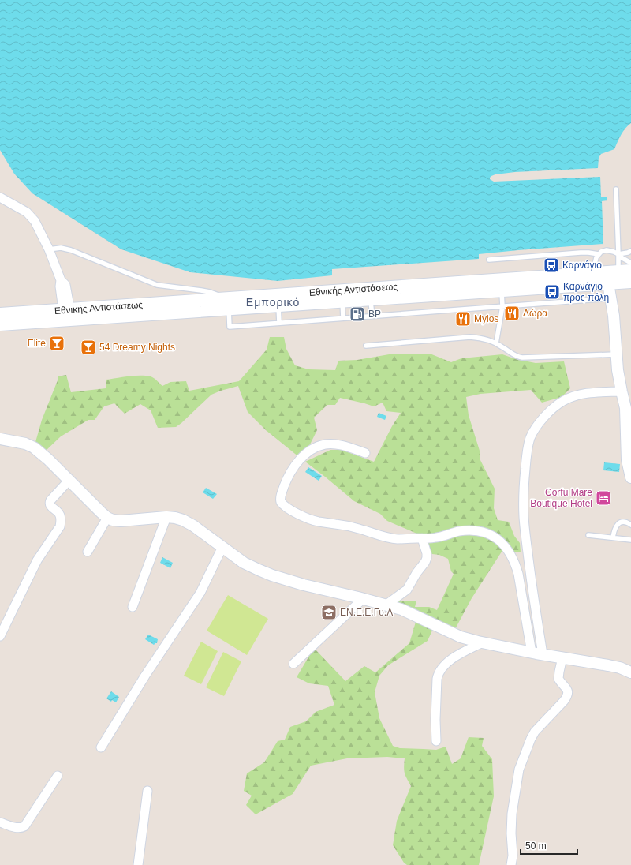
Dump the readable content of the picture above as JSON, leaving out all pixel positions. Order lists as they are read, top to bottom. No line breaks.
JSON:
{"streets":{"main road":["Εθνικής Αντιστάσεως"]},"districts":["Εμπορικό"],"places":{"bus stop":["Καρνάγιο","Καρνάγιο προς πόλη"],"restaurant":["Δώρα","Mylos"],"fuel station":["BP"],"bar":["Elite","54 Dreamy Nights"],"hotel":["Corfu Mare Boutique Hotel"],"school or university":["ΕΝ.Ε.Ε.Γυ.Λ"]},"scale_bar":"50 m"}
